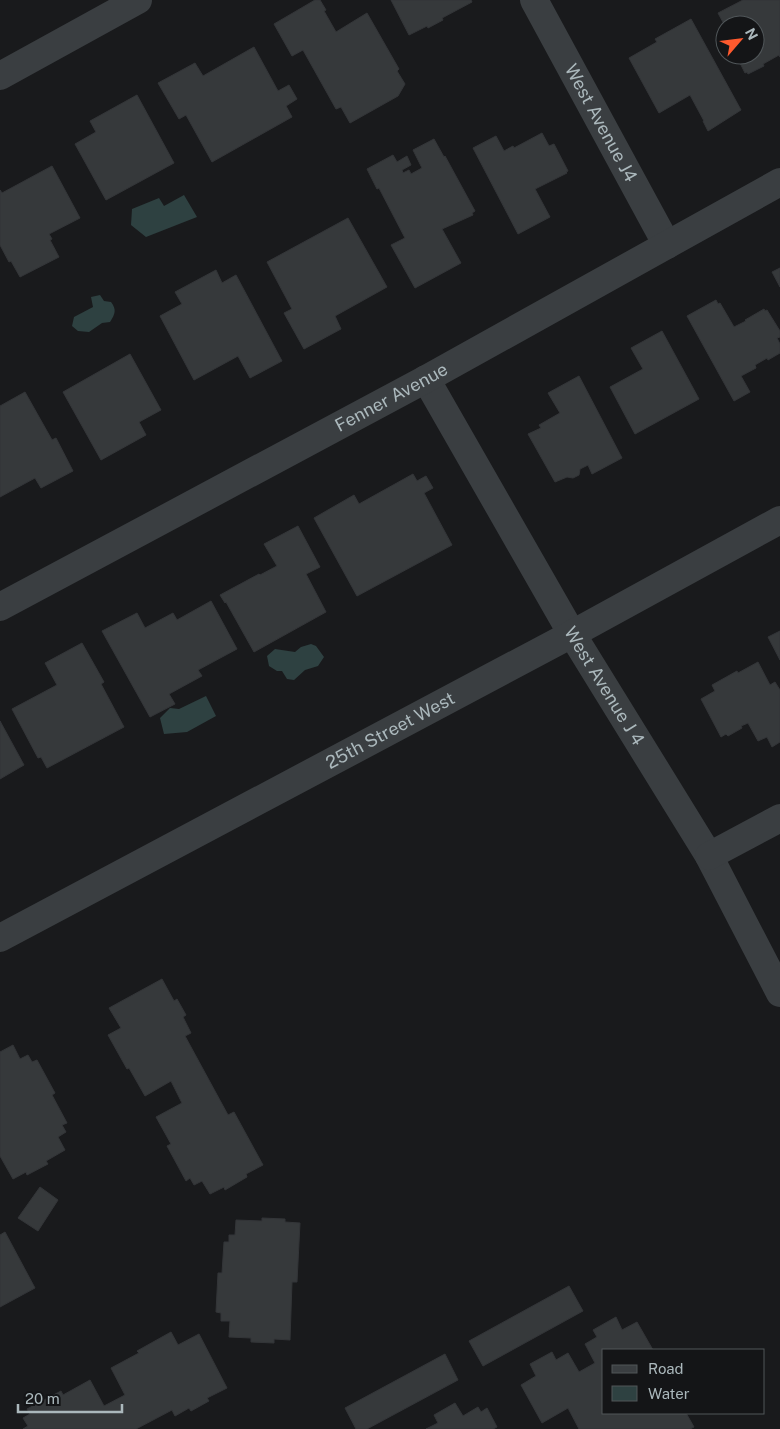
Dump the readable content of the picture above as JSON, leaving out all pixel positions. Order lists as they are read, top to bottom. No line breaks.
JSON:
{"streets":{"street":["West Avenue J4","Fenner Avenue","West Avenue J 4","25th Street West"]},"crossings":[["West Avenue J4","Fenner Avenue"],["Fenner Avenue","West Avenue J 4"],["West Avenue J 4","25th Street West"]],"legend":["Road","Water"],"scale_bar":"20 m","north":"top right"}
